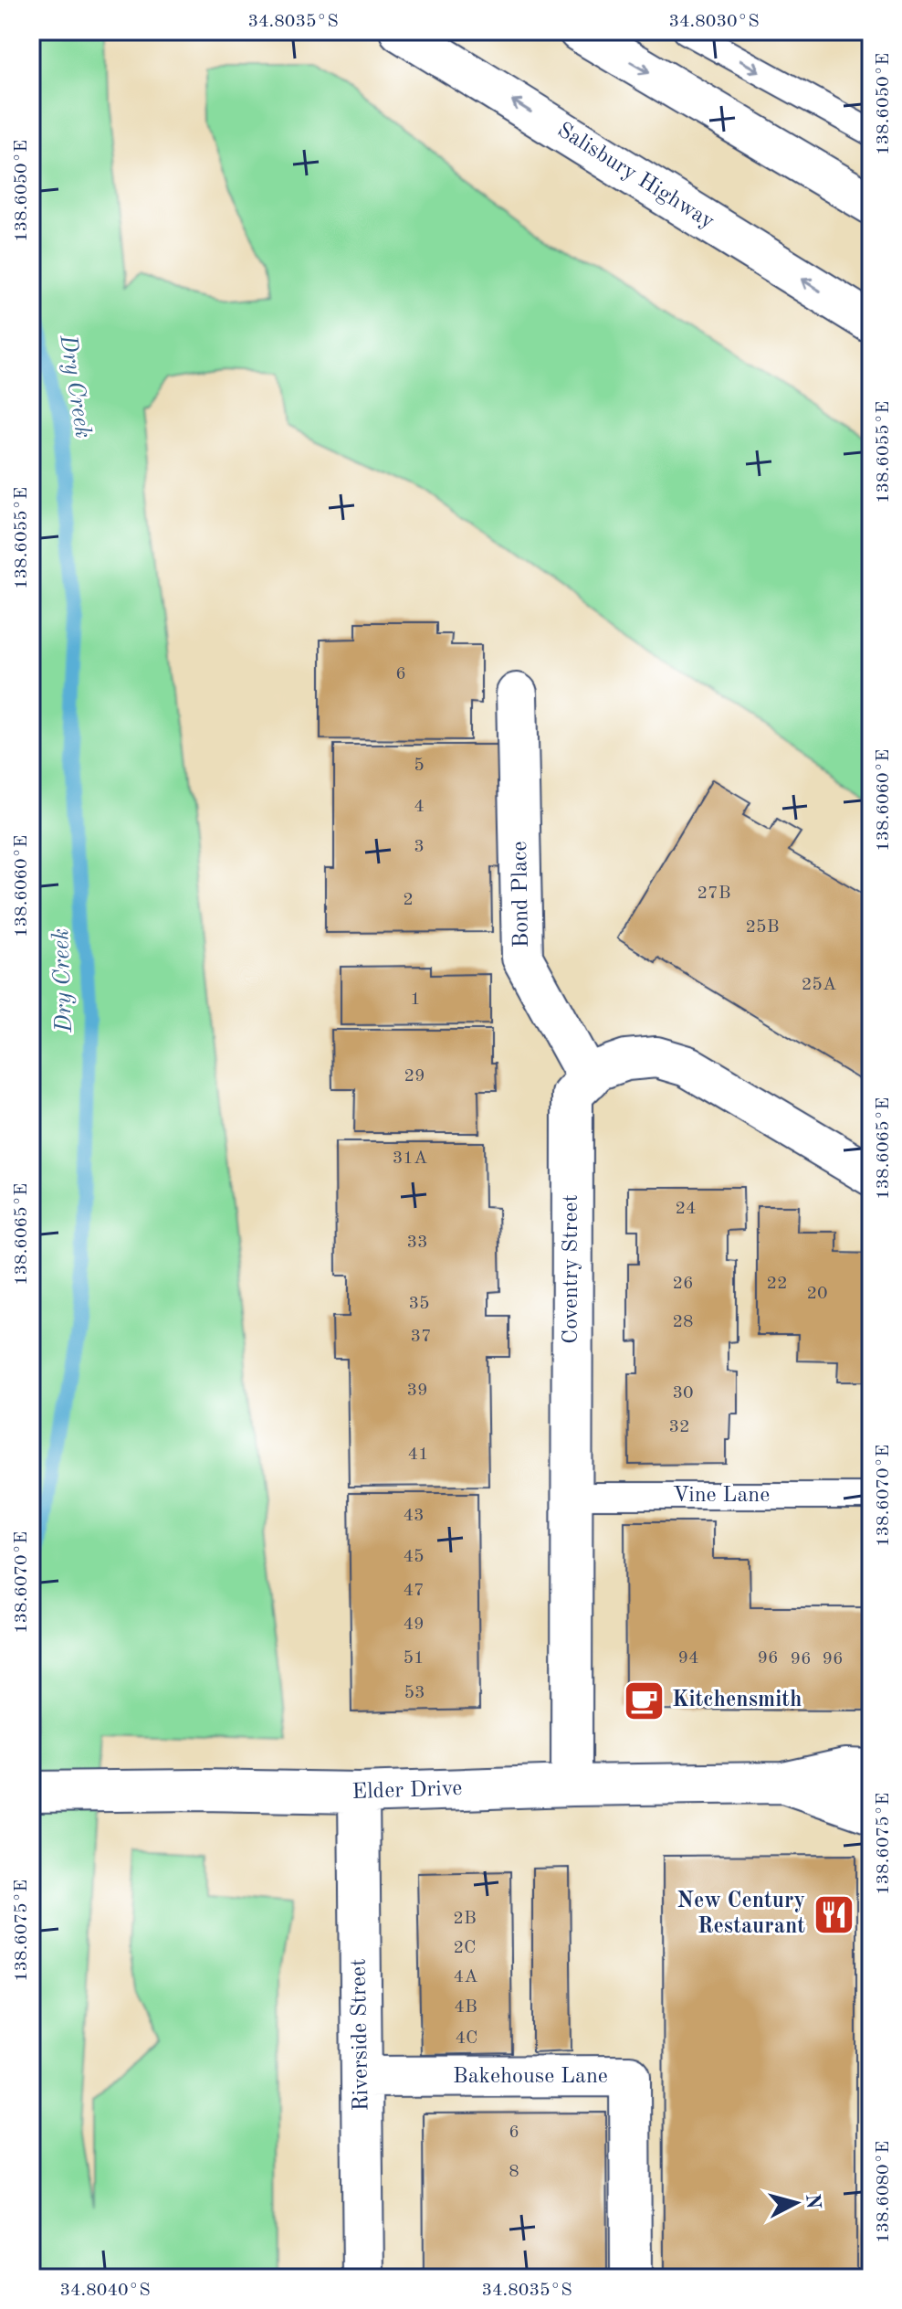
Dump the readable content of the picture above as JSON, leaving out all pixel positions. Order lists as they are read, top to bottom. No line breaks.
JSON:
{"streets":{"main road":["Salisbury Highway","Bond Place","Coventry Street","Elder Drive","Riverside Street","Bakehouse Lane"],"lane":["Vine Lane"]},"crossings":[["Bond Place","Coventry Street"],["Coventry Street","Vine Lane"],["Coventry Street","Elder Drive"],["Elder Drive","Riverside Street"],["Riverside Street","Bakehouse Lane"]],"water":["Dry Creek"],"places":{"cafe":["Kitchensmith"],"restaurant":["New Century Restaurant"]},"house_numbers":["6","5","4","3","27B","2","25B","25A","1","29","31A","24","33","26","22","20","35","28","37","39","30","32","41","43","45","47","49","51","94","96","96","96","53","2B","2C","4A","4B","4C","6","8"],"north":"right","coordinates":["34.8035°S","34.8030°S","138.6050°E","138.6055°E","138.6060°E","138.6065°E","138.6070°E","138.6075°E","138.6080°E","34.8040°S"]}
